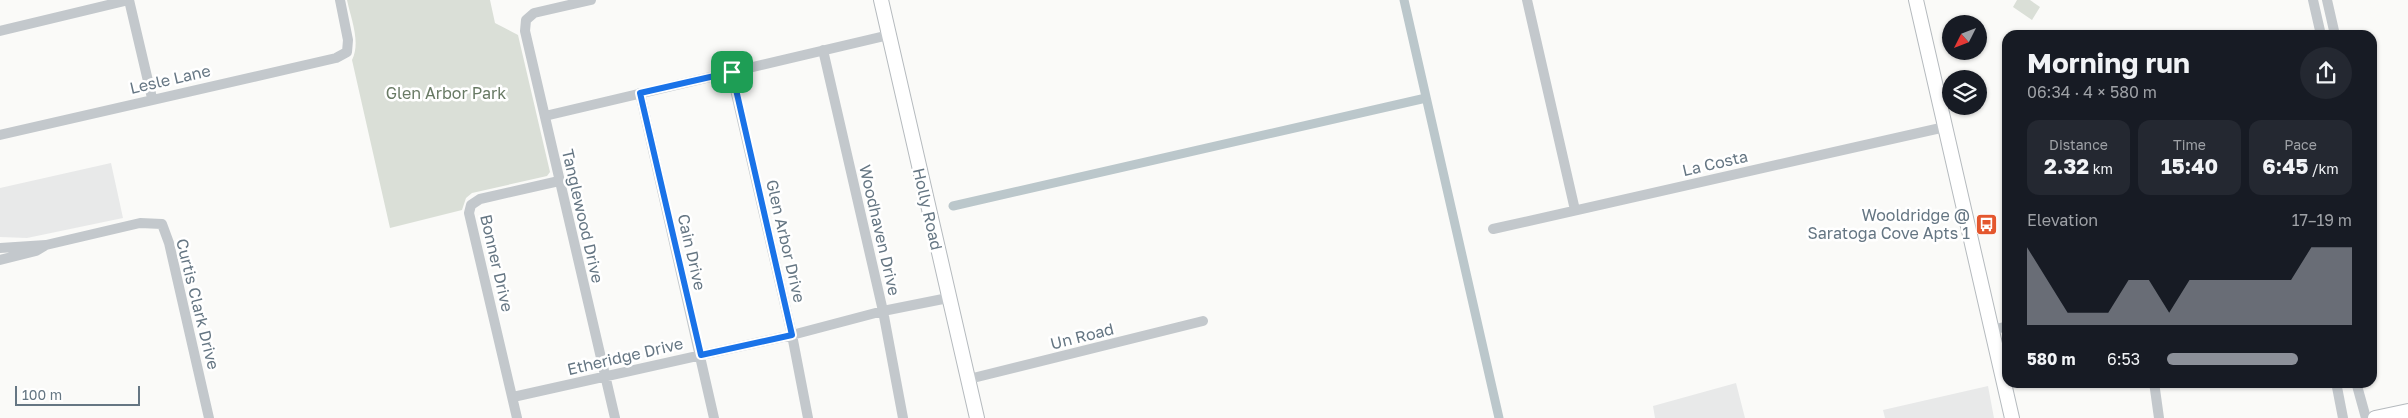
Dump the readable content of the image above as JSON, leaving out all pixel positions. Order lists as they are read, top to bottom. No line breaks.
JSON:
{"streets":{"main road":["Holly Road"],"street":["Lesle Lane","La Costa","Tanglewood Drive","Woodhaven Drive","Glen Arbor Drive","Cain Drive","Bonner Drive","Curtis Clark Drive","Un Road","Etheridge Drive"]},"crossings":[["Holly Road","Un Road"],["Holly Road","Etheridge Drive"],["Tanglewood Drive","Bonner Drive"],["Tanglewood Drive","Etheridge Drive"],["Woodhaven Drive","Etheridge Drive"],["Glen Arbor Drive","Etheridge Drive"],["Cain Drive","Etheridge Drive"],["Bonner Drive","Etheridge Drive"]],"parks":["Glen Arbor Park"],"places":{"bus stop":["Wooldridge @ Saratoga Cove Apts 1"]},"scale_bar":"100 m","north":"bottom left","page":{"heading":["Morning run","06:34 · 4 × 580 m"],"stats":[["Distance","2.32 km"],["Time","15:40"],["Pace","6:45 /km"]],"chart":["Elevation","17–19 m"],"list":[{"name":"580 m","note":"6:53"}],"scale":"100 m"}}
